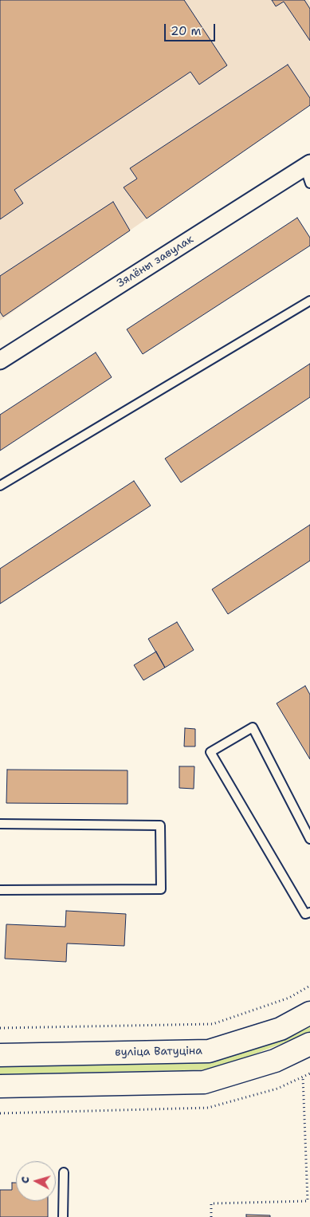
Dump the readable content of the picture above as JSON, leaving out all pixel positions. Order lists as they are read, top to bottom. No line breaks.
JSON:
{"streets":{"street":["Зялёны завулак","вуліца Ватуціна"]},"scale_bar":"20 m","north":"left"}
